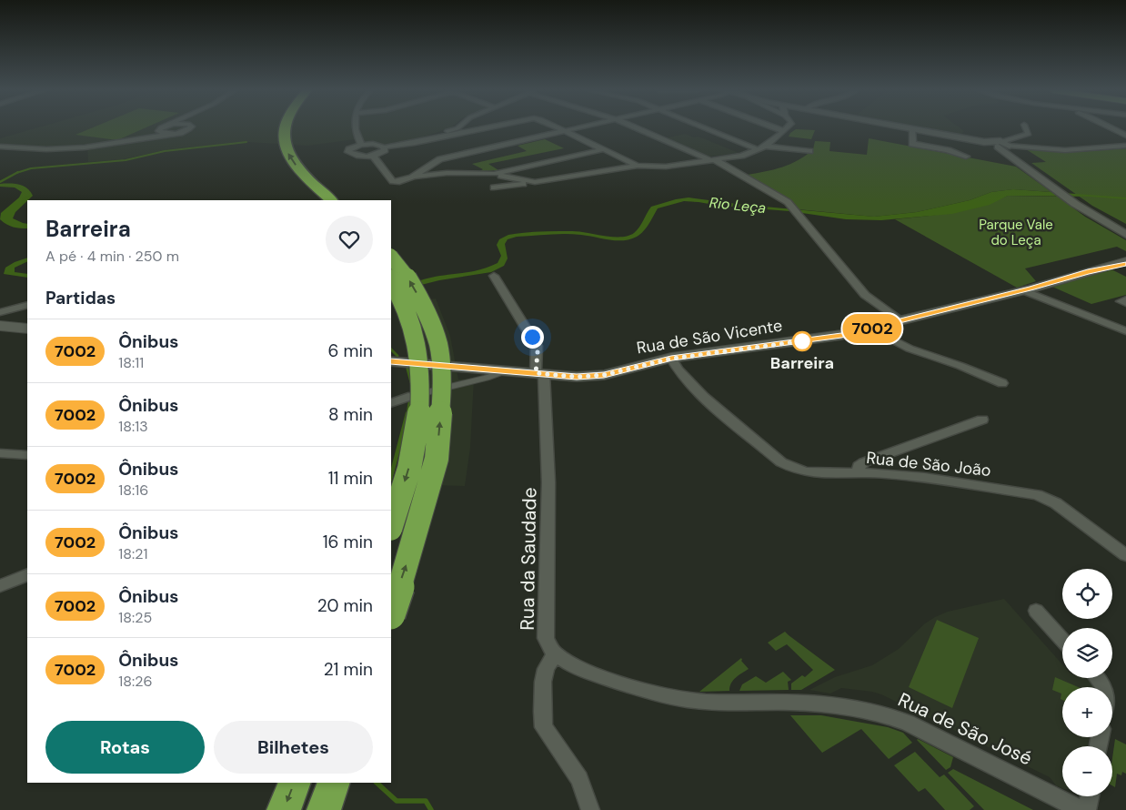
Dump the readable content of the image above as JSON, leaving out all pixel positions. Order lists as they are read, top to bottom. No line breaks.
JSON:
{"streets":{"main road":["Rua de São Vicente"],"street":["Rua de São João","Rua da Saudade","Rua de São José"]},"crossings":[["Rua de São Vicente","Rua de São João"],["Rua de São Vicente","Rua da Saudade"],["Rua da Saudade","Rua de São José"]],"water":["Rio Leça"],"parks":["Parque Vale do Leça"],"places":["Barreira"],"lines":["bus line 7002"],"page":{"on_map":"7002","heading":[["Barreira","A pé · 4 min · 250 m"],"Partidas"],"list":[{"mark":"7002","name":"Ônibus","note":"18:11","value":"6 min"},{"mark":"7002","name":"Ônibus","note":"18:13","value":"8 min"},{"mark":"7002","name":"Ônibus","note":"18:16","value":"11 min"},{"mark":"7002","name":"Ônibus","note":"18:21","value":"16 min"},{"mark":"7002","name":"Ônibus","note":"18:25","value":"20 min"},{"mark":"7002","name":"Ônibus","note":"18:26","value":"21 min"}],"map_buttons":["+","−"],"buttons":["Rotas","Bilhetes"]}}
